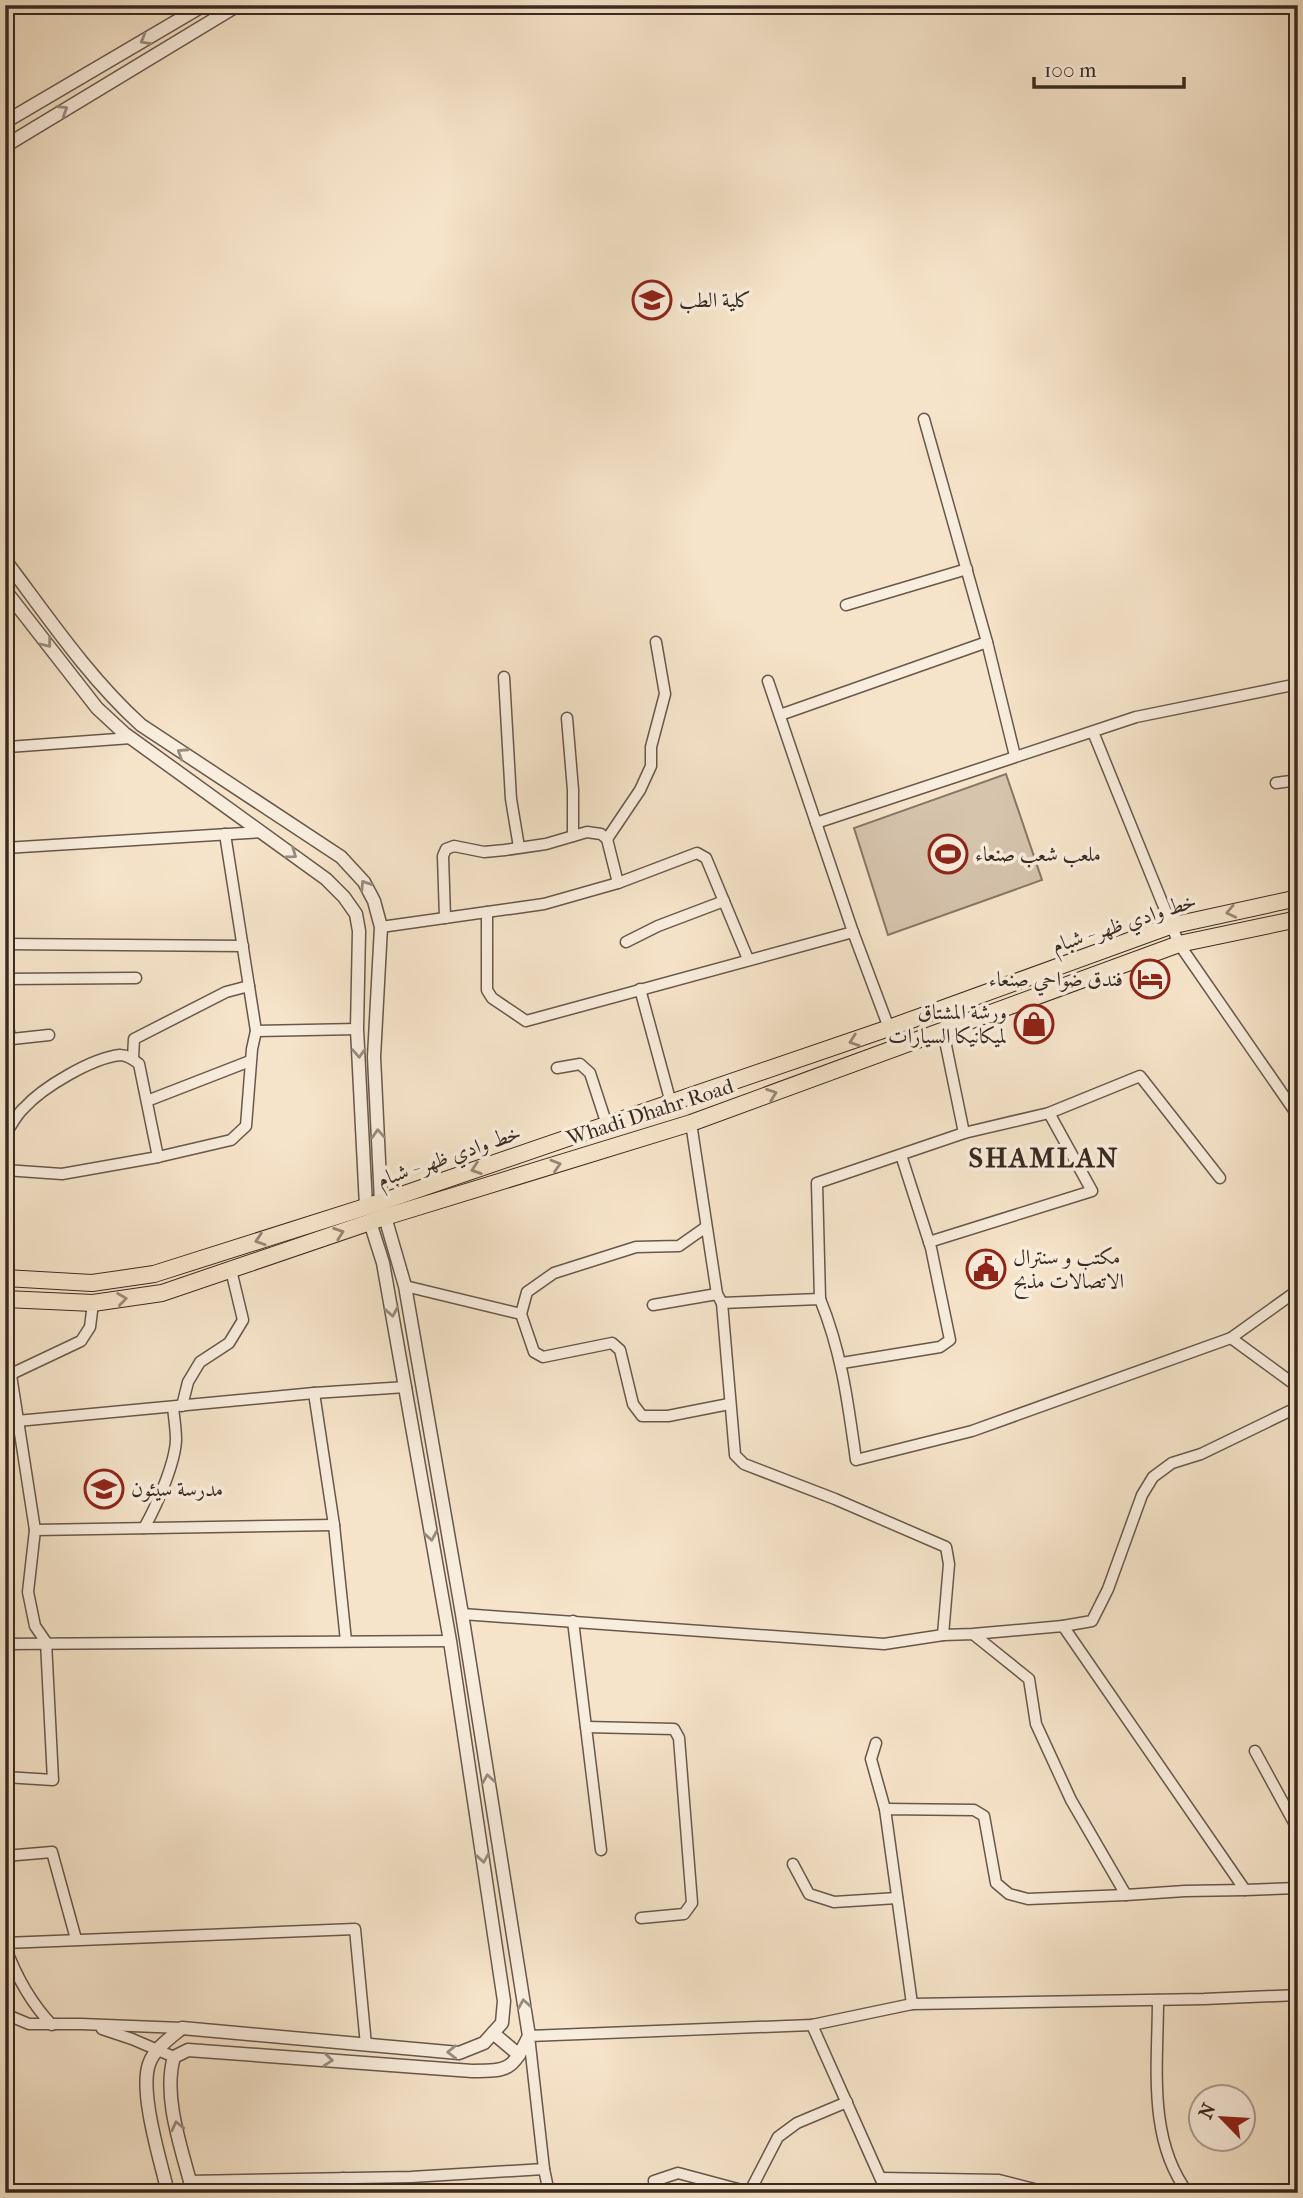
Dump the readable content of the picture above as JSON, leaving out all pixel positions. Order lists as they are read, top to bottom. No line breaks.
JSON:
{"streets":{"main road":["خط وادي ظهر - شبام","Whadi Dhahr Road"]},"crossings":[["خط وادي ظهر - شبام","Whadi Dhahr Road"]],"one_way":["خط وادي ظهر - شبام","Whadi Dhahr Road"],"districts":["SHAMLAN"],"places":{"school or university":["كلية الطب","مدرسة سيئون"],"sports":["ملعب شعب صنعاء"],"hotel":["فندق ضواحي صنعاء"],"shop":["ورشة المشتاق لميكانيكا السيارات"],"public building":["مكتب و سنترال الاتصالات مذبح"]},"scale_bar":"100 m","north":"top left"}
